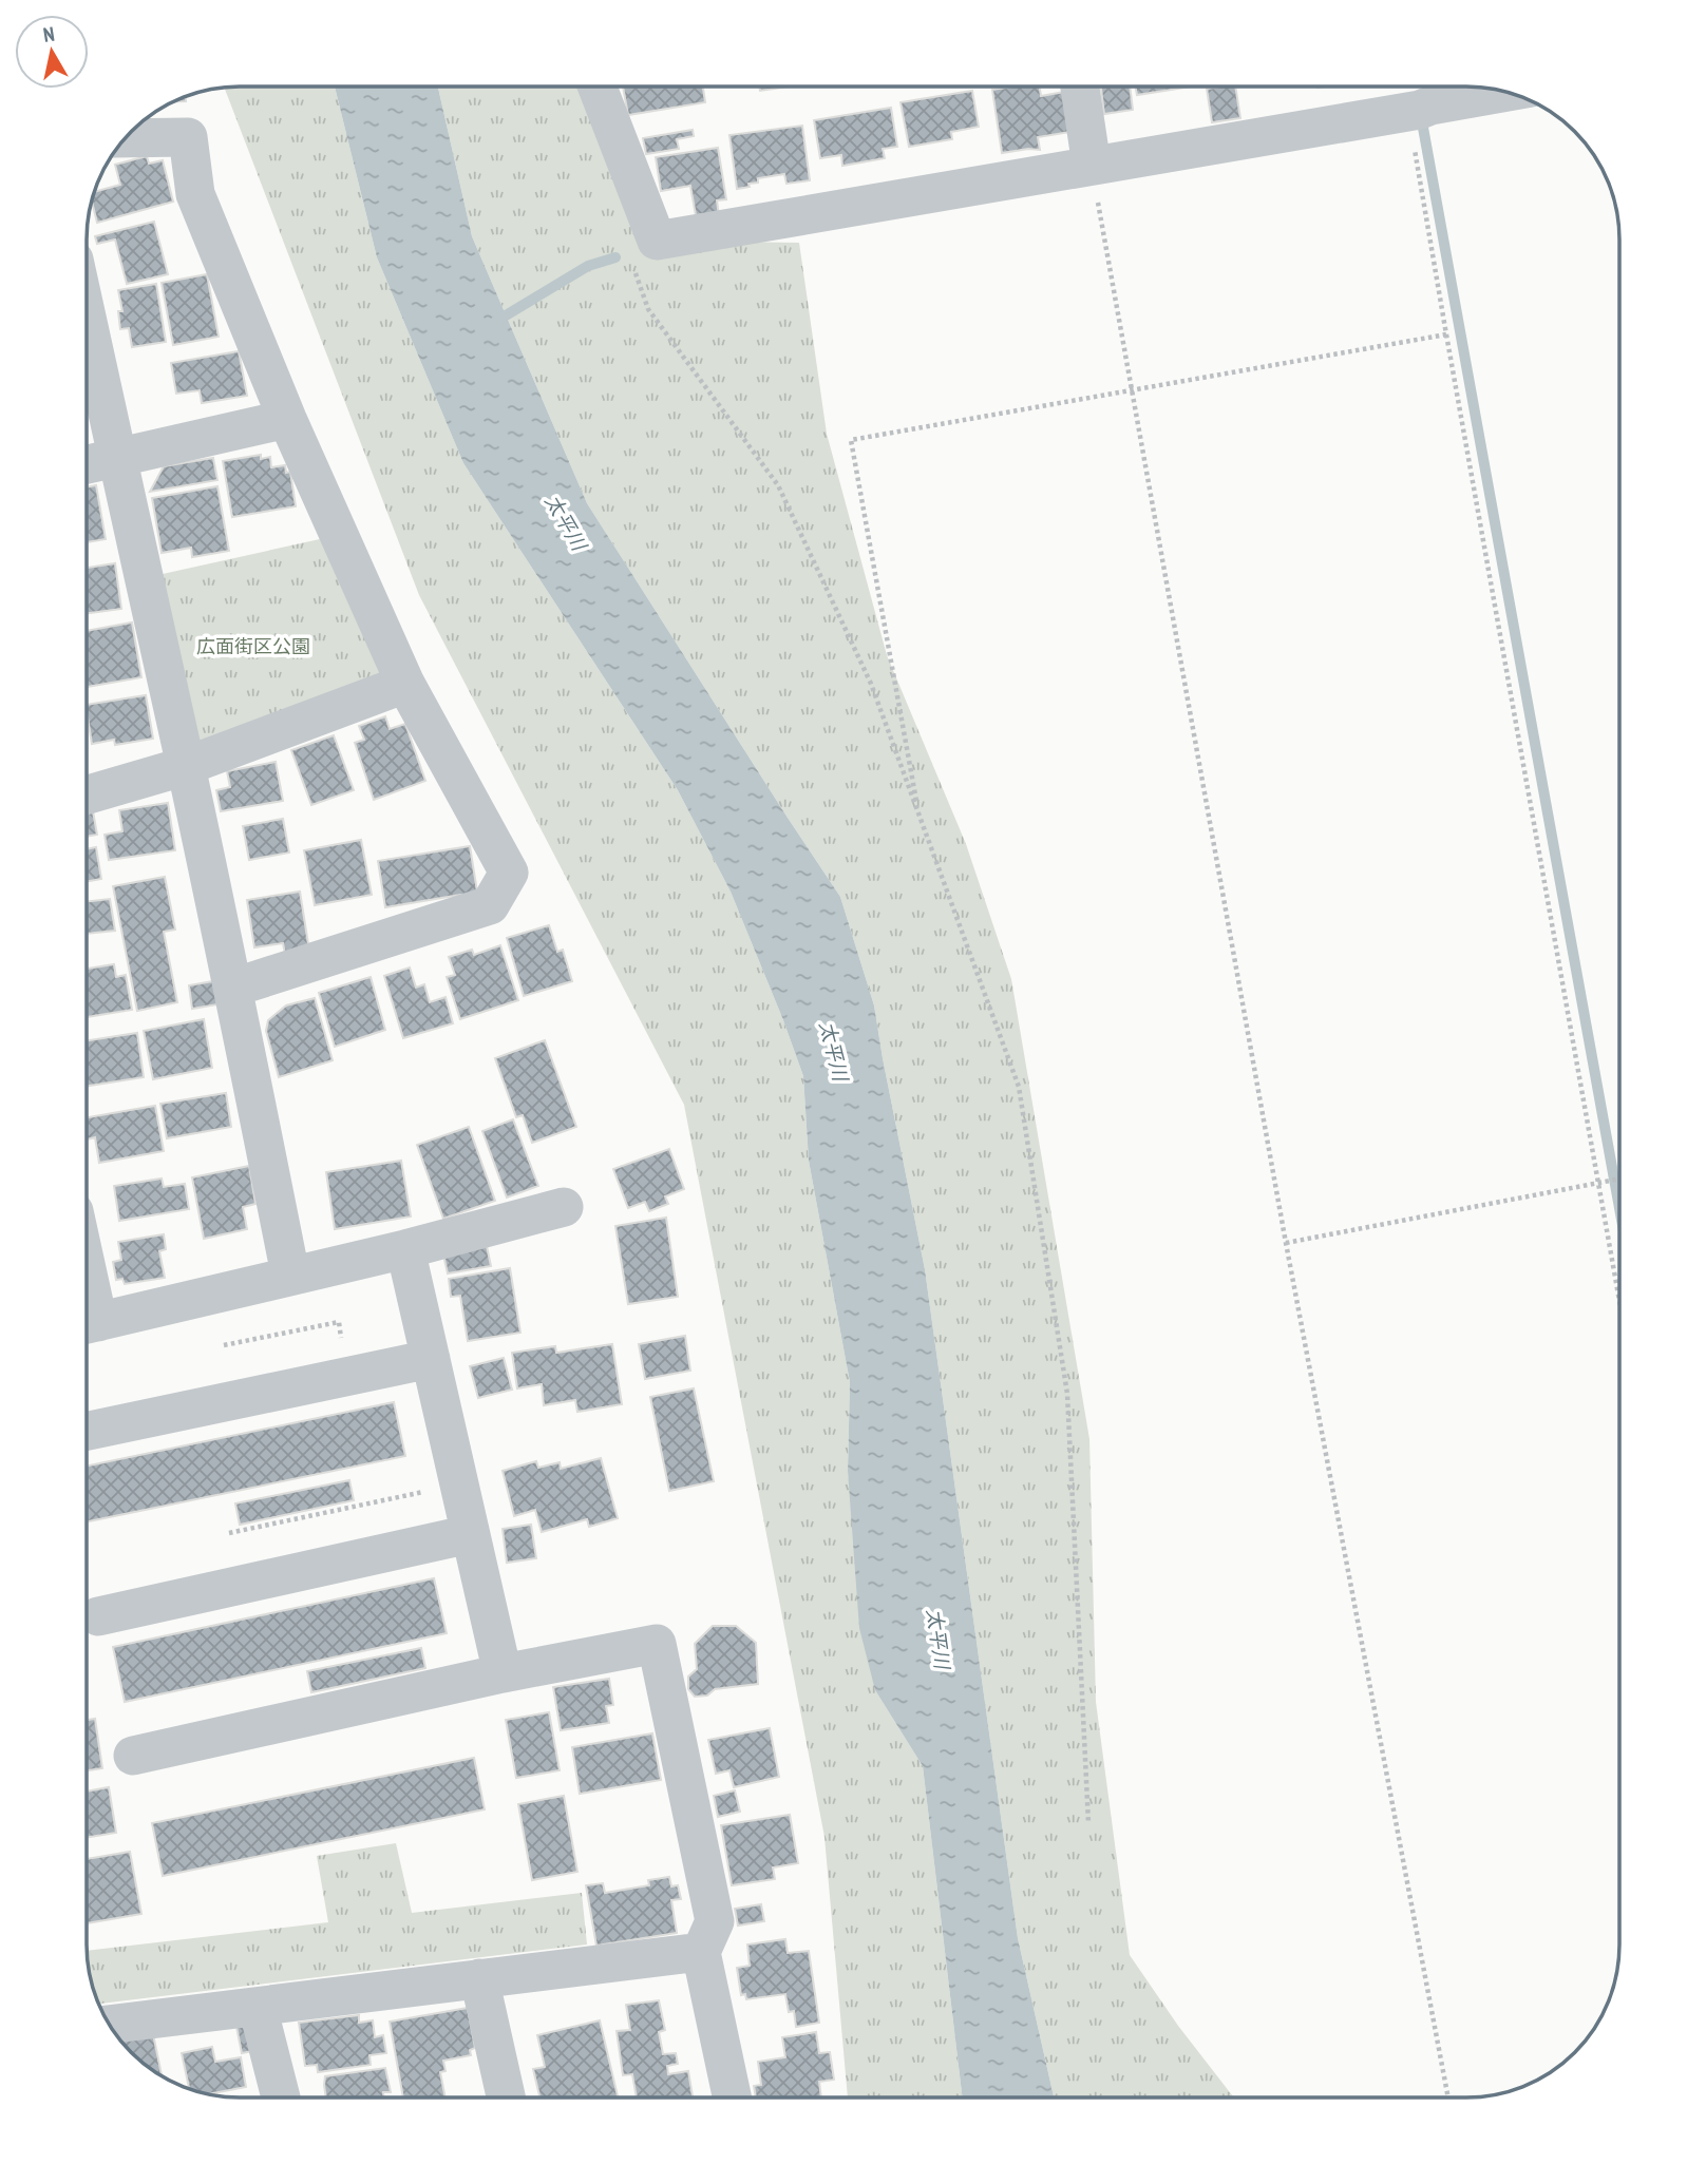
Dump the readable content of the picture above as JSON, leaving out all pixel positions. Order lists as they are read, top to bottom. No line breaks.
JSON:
{"water":["太平川"],"parks":["広面街区公園"],"north":"top"}
